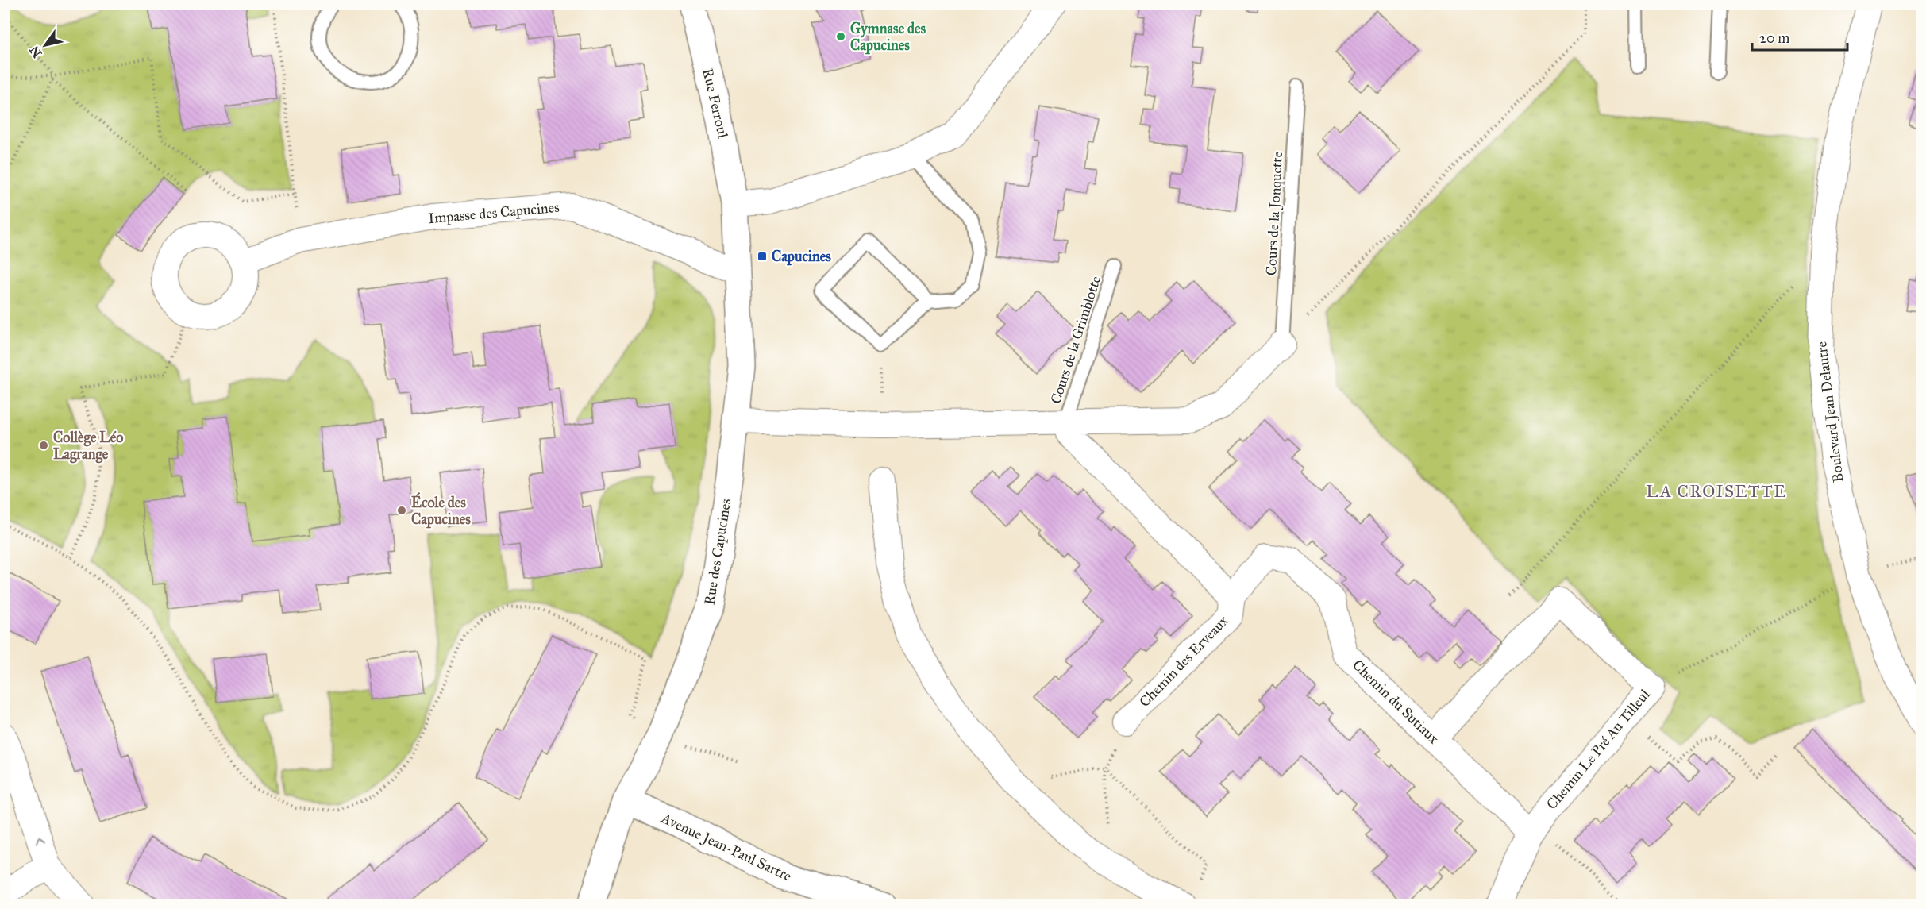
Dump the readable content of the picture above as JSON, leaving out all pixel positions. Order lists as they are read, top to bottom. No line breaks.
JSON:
{"streets":{"street":["Rue Ferroul","Impasse des Capucines","Boulevard Jean Delautre","Rue des Capucines","Chemin des Erveaux","Chemin du Sutiaux","Chemin Le Pré Au Tilleul","Avenue Jean-Paul Sartre"],"lane":["Cours de la Jonquette","Cours de la Grimblotte"]},"crossings":[["Rue Ferroul","Rue des Capucines"],["Impasse des Capucines","Rue des Capucines"],["Rue des Capucines","Avenue Jean-Paul Sartre"],["Chemin des Erveaux","Chemin du Sutiaux"],["Chemin du Sutiaux","Chemin Le Pré Au Tilleul"]],"districts":["LA CROISETTE"],"places":{"other":["Gymnase des Capucines","Collège Léo Lagrange","École des Capucines"],"transit":["Capucines"]},"scale_bar":"20 m","north":"bottom left"}
